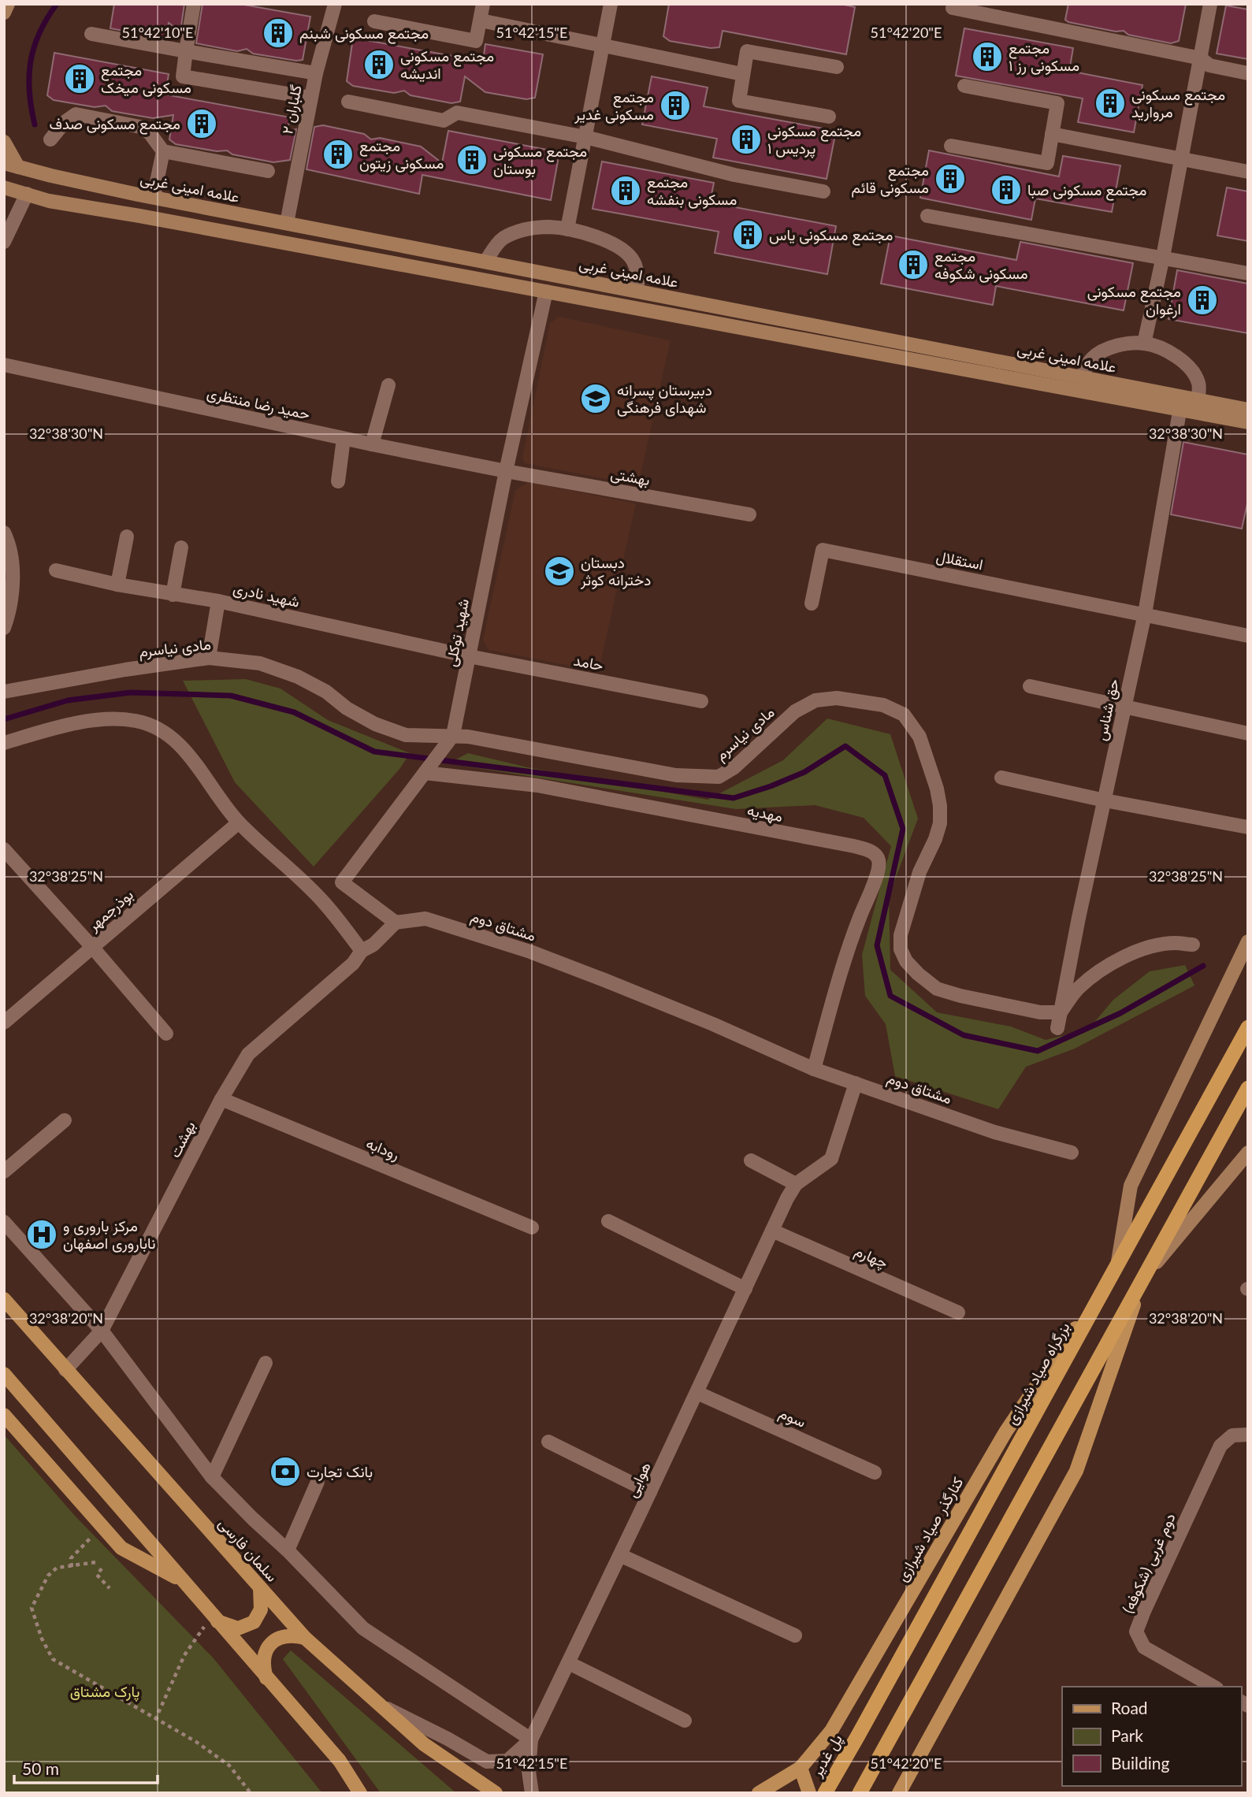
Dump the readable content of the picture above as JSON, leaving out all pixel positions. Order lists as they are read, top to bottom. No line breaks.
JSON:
{"streets":{"highway":["بزرگراه صیاد شیرازی","پل غدیر"],"main road":["علامه امینی غربی","کنارگذر صیاد شیرازی","سلمان فارسی"],"street":["گلباران ۲","حمید رضا منتظری","بهشتی","استقلال","شهید نادری","شهید توکلی","مادی نیاسرم","حامد","حق شناس","مهدیه","بوذرجمهر","مشتاق دوم","بهشت","رودابه","چهارم","سوم","هوایی","دوم غربی (شکوفه)"]},"crossings":[["گلباران ۲","علامه امینی غربی"],["علامه امینی غربی","شهید توکلی"],["علامه امینی غربی","حق شناس"],["حمید رضا منتظری","بهشتی"],["حمید رضا منتظری","شهید توکلی"],["بهشتی","شهید توکلی"],["استقلال","حق شناس"],["شهید نادری","شهید توکلی"],["شهید نادری","حامد"],["شهید توکلی","مادی نیاسرم"],["شهید توکلی","حامد"],["شهید توکلی","مهدیه"],["شهید توکلی","مشتاق دوم"],["مادی نیاسرم","حق شناس"],["مهدیه","مشتاق دوم"],["مشتاق دوم","هوایی"],["بهشت","رودابه"],["بهشت","سلمان فارسی"],["چهارم","هوایی"],["بزرگراه صیاد شیرازی","کنارگذر صیاد شیرازی"],["بزرگراه صیاد شیرازی","پل غدیر"],["سوم","هوایی"]],"parks":["پارک مشتاق"],"places":{"building":["مجتمع مسکونی شبنم","مجتمع مسکونی رز ۱","مجتمع مسکونی اندیشه","مجتمع مسکونی میخک","مجتمع مسکونی مروارید","مجتمع مسکونی غدیر","مجتمع مسکونی صدف","مجتمع مسکونی پردیس ۱","مجتمع مسکونی زیتون","مجتمع مسکونی بوستان","مجتمع مسکونی قائم","مجتمع مسکونی صبا","مجتمع مسکونی بنفشه","مجتمع مسکونی یاس","مجتمع مسکونی شکوفه","مجتمع مسکونی ارغوان"],"school or university":["دبیرستان پسرانه شهدای فرهنگی","دبستان دخترانه کوثر"],"hospital":["مرکز باروری و ناباروری اصفهان"],"bank":["بانک تجارت"]},"legend":["Road","Park","Building"],"scale_bar":"50 m","coordinates":["51°42'10\"E","51°42'15\"E","51°42'20\"E","32°38'30\"N","32°38'25\"N","32°38'20\"N"]}
